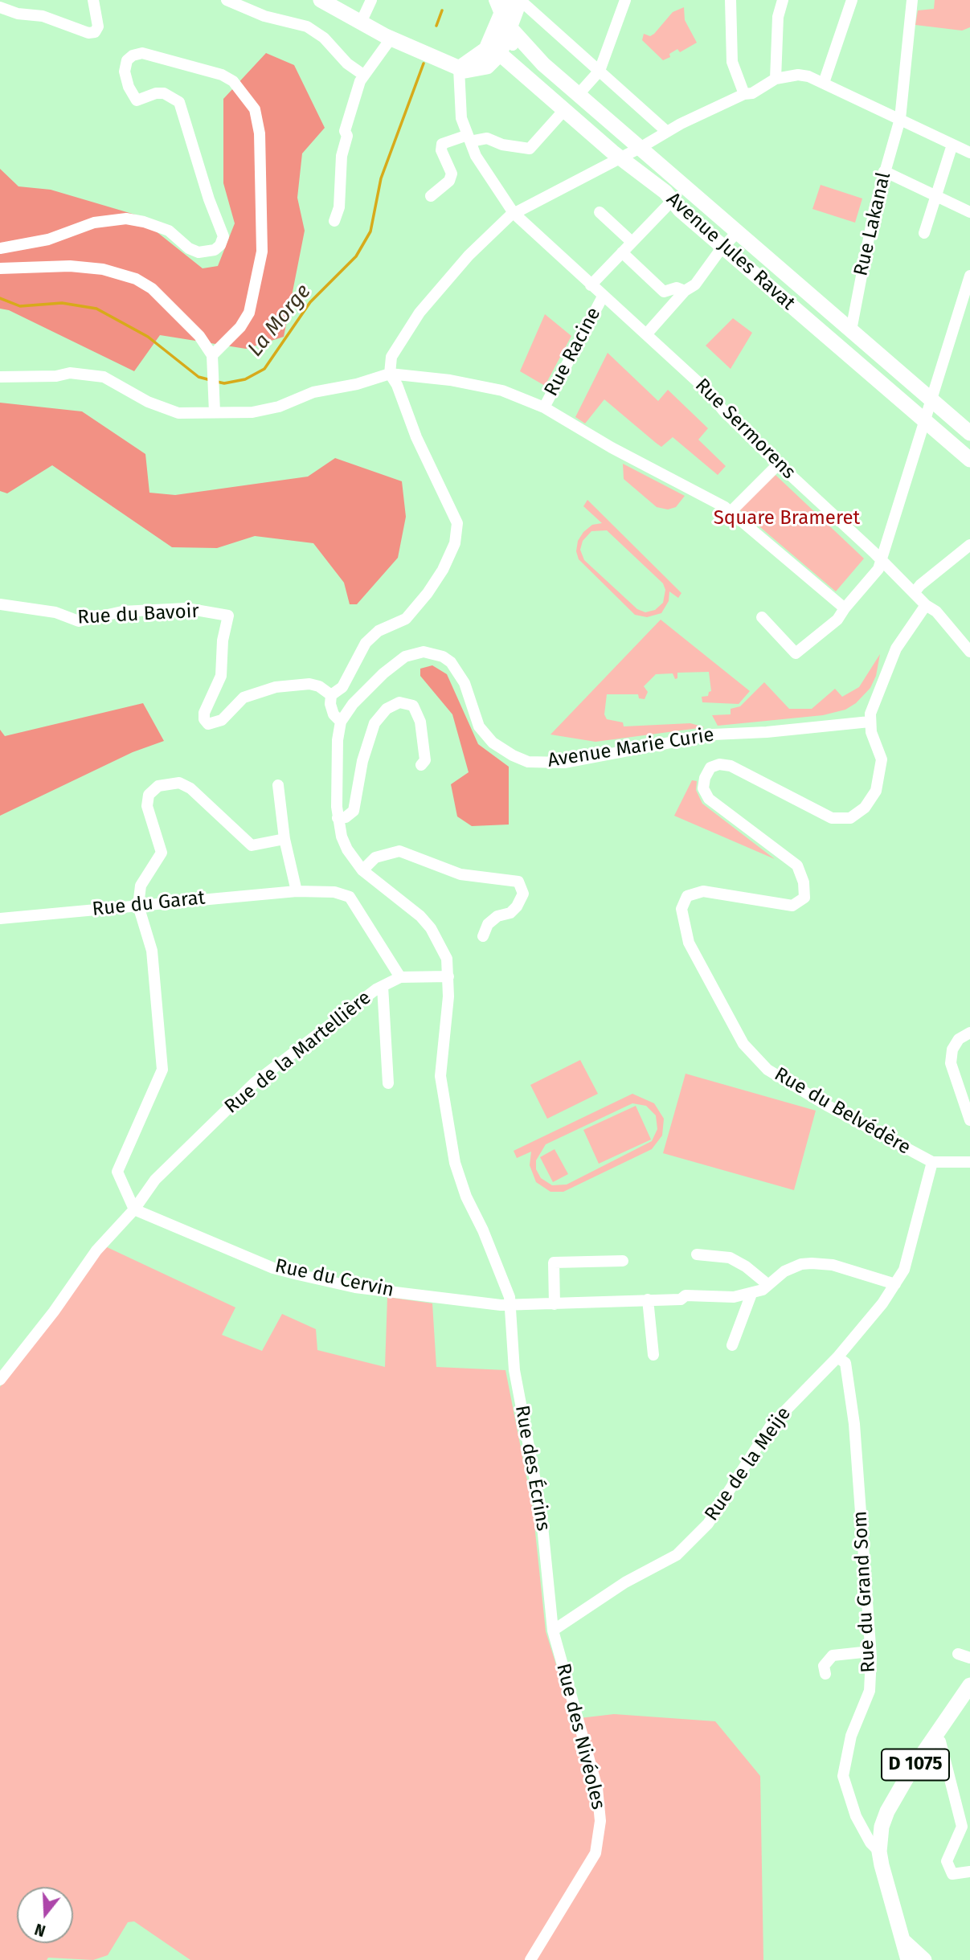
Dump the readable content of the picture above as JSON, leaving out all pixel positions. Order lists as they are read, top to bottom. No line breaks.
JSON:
{"streets":{"main road":["Avenue Jules Ravat","D 1075"],"street":["Rue Lakanal","Rue Racine","Rue Sermorens","Rue du Bavoir","Avenue Marie Curie","Rue du Garat","Rue de la Martellière","Rue du Belvédère","Rue du Cervin","Rue de la Meije","Rue des Écrins","Rue du Grand Som","Rue des Nivéoles"]},"crossings":[["Rue Lakanal","Avenue Jules Ravat"],["Rue Racine","Rue Sermorens"],["Avenue Marie Curie","Rue du Belvédère"],["Rue du Garat","Rue de la Martellière"],["Rue de la Martellière","Rue du Cervin"],["Rue du Belvédère","Rue de la Meije"],["Rue du Cervin","Rue des Écrins"],["Rue de la Meije","Rue des Écrins"],["Rue de la Meije","Rue du Grand Som"],["Rue de la Meije","Rue des Nivéoles"],["Rue des Écrins","Rue des Nivéoles"],["Rue du Grand Som","D 1075"]],"water":["La Morge"],"parks":["Square Brameret"],"north":"bottom"}
